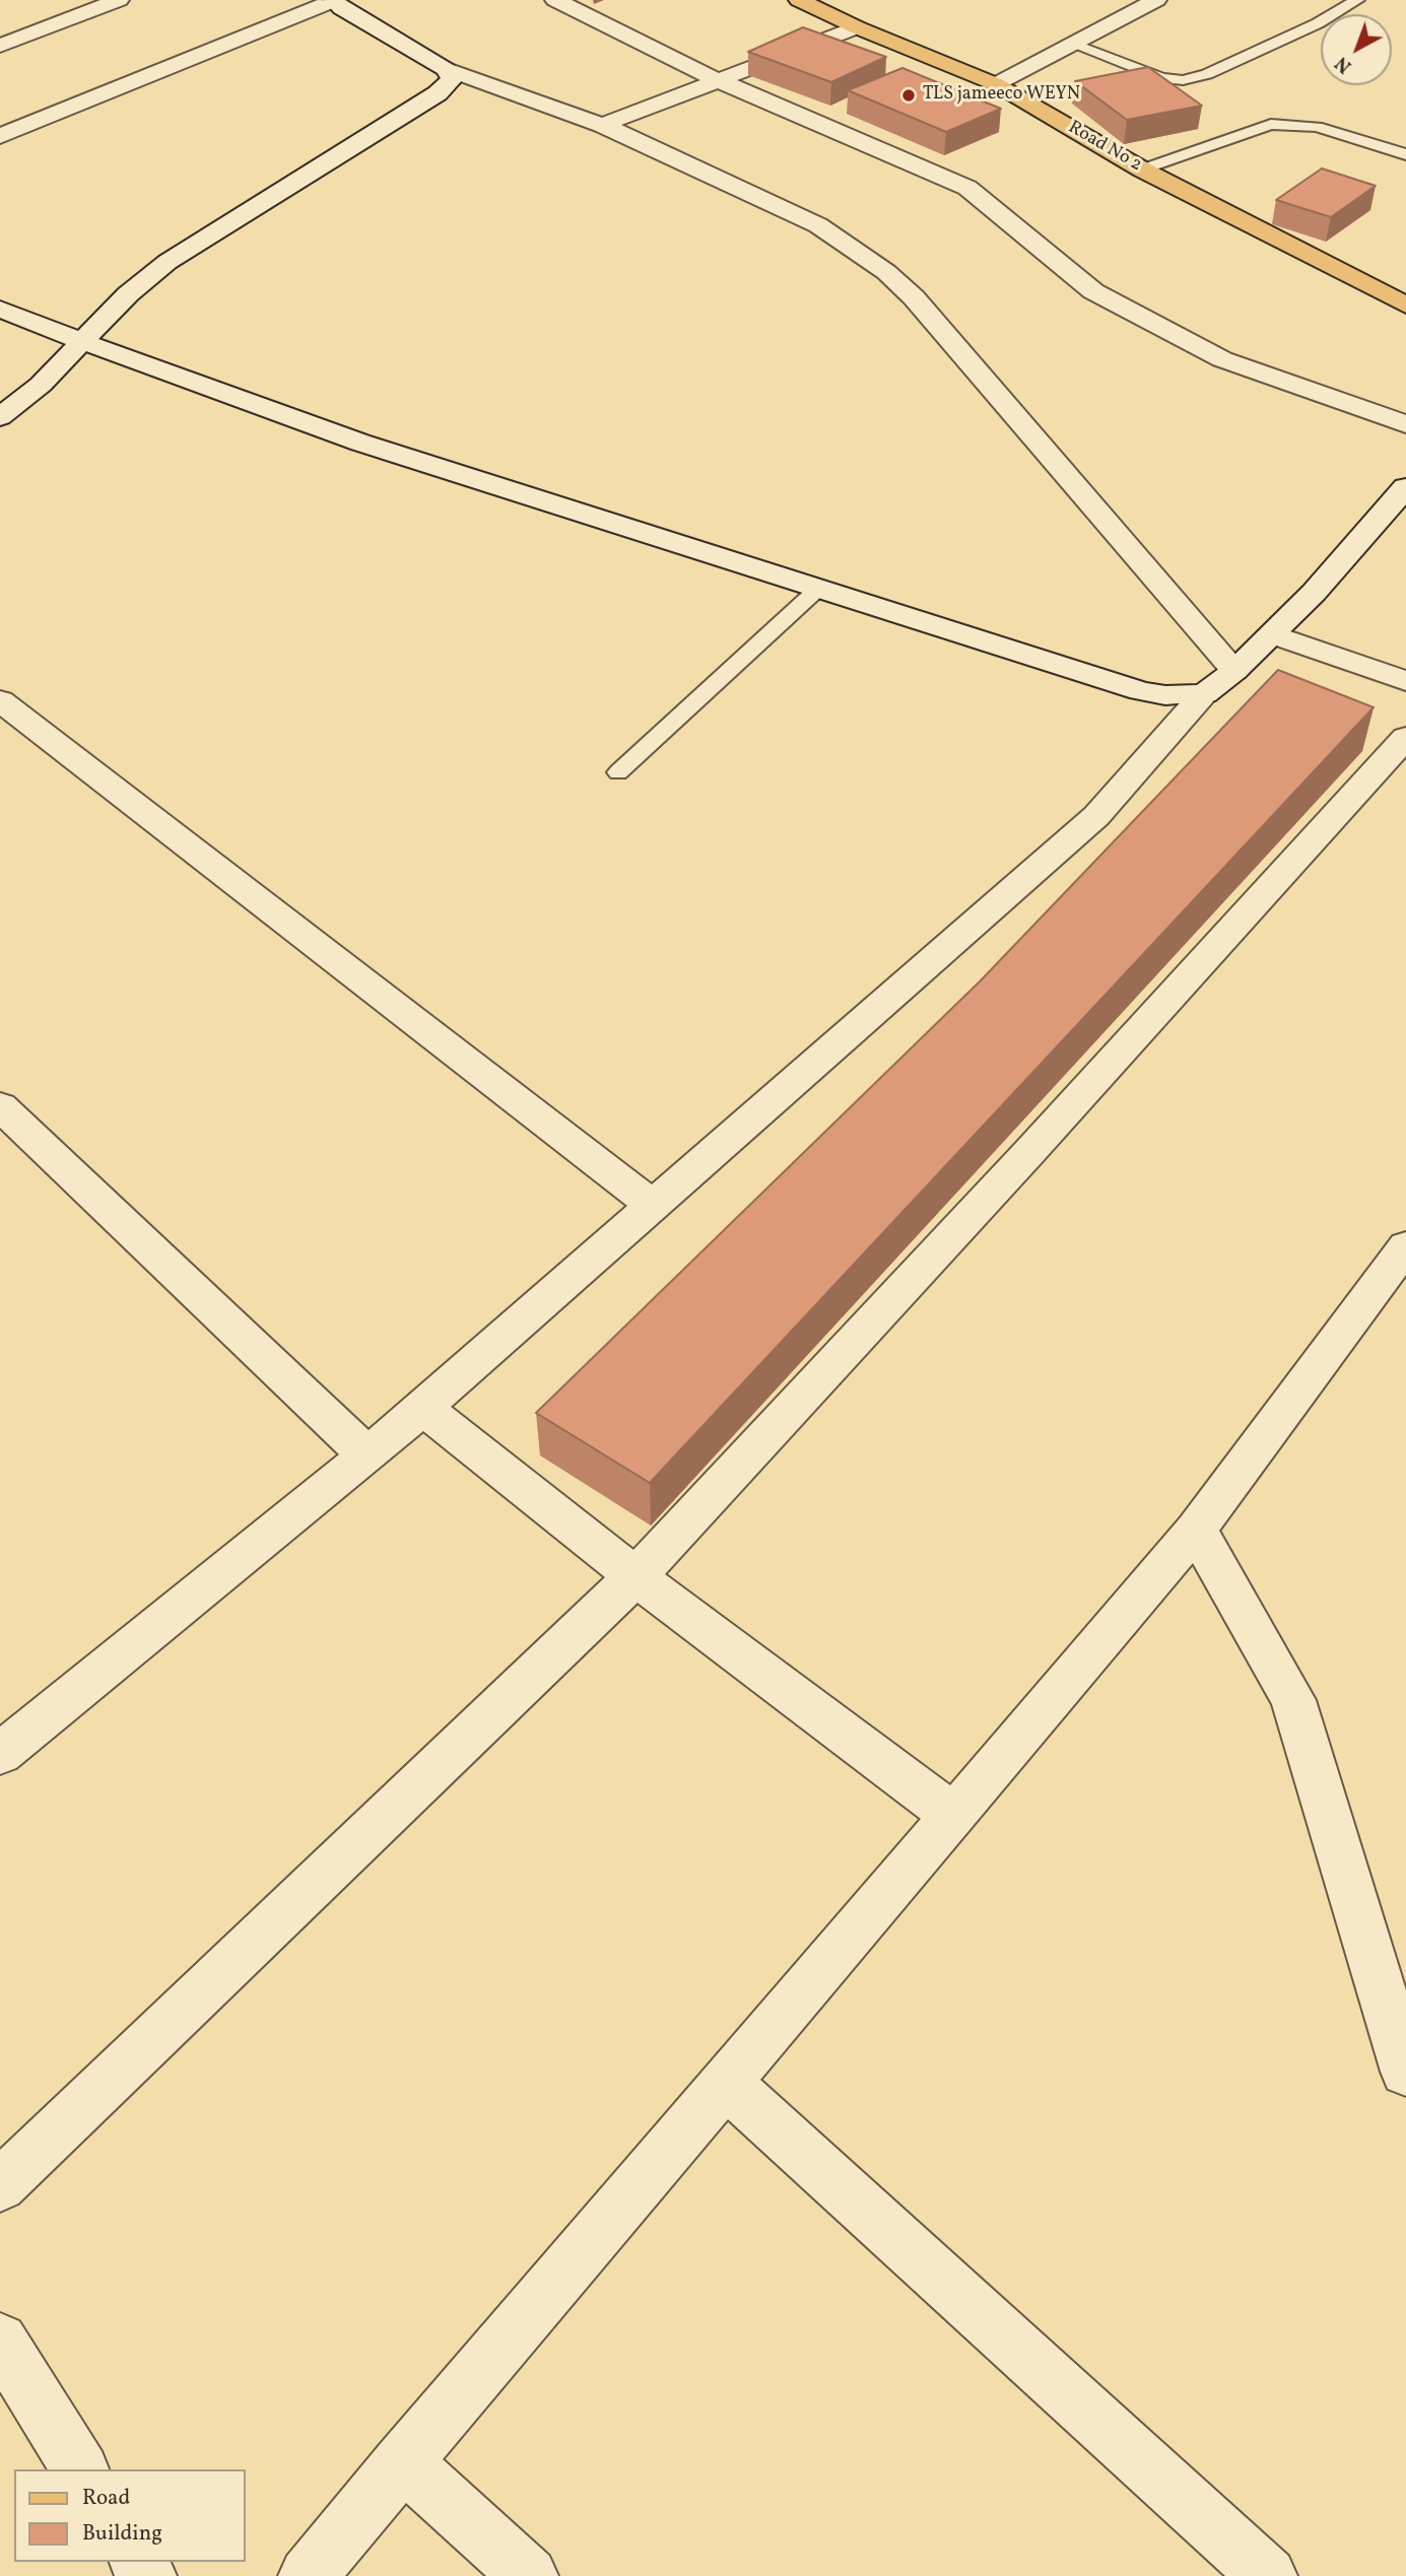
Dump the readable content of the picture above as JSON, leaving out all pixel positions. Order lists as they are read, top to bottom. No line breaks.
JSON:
{"streets":{"main road":["Road No 2"]},"places":["TLS jameeco WEYN"],"legend":["Road","Building"],"north":"bottom left"}
